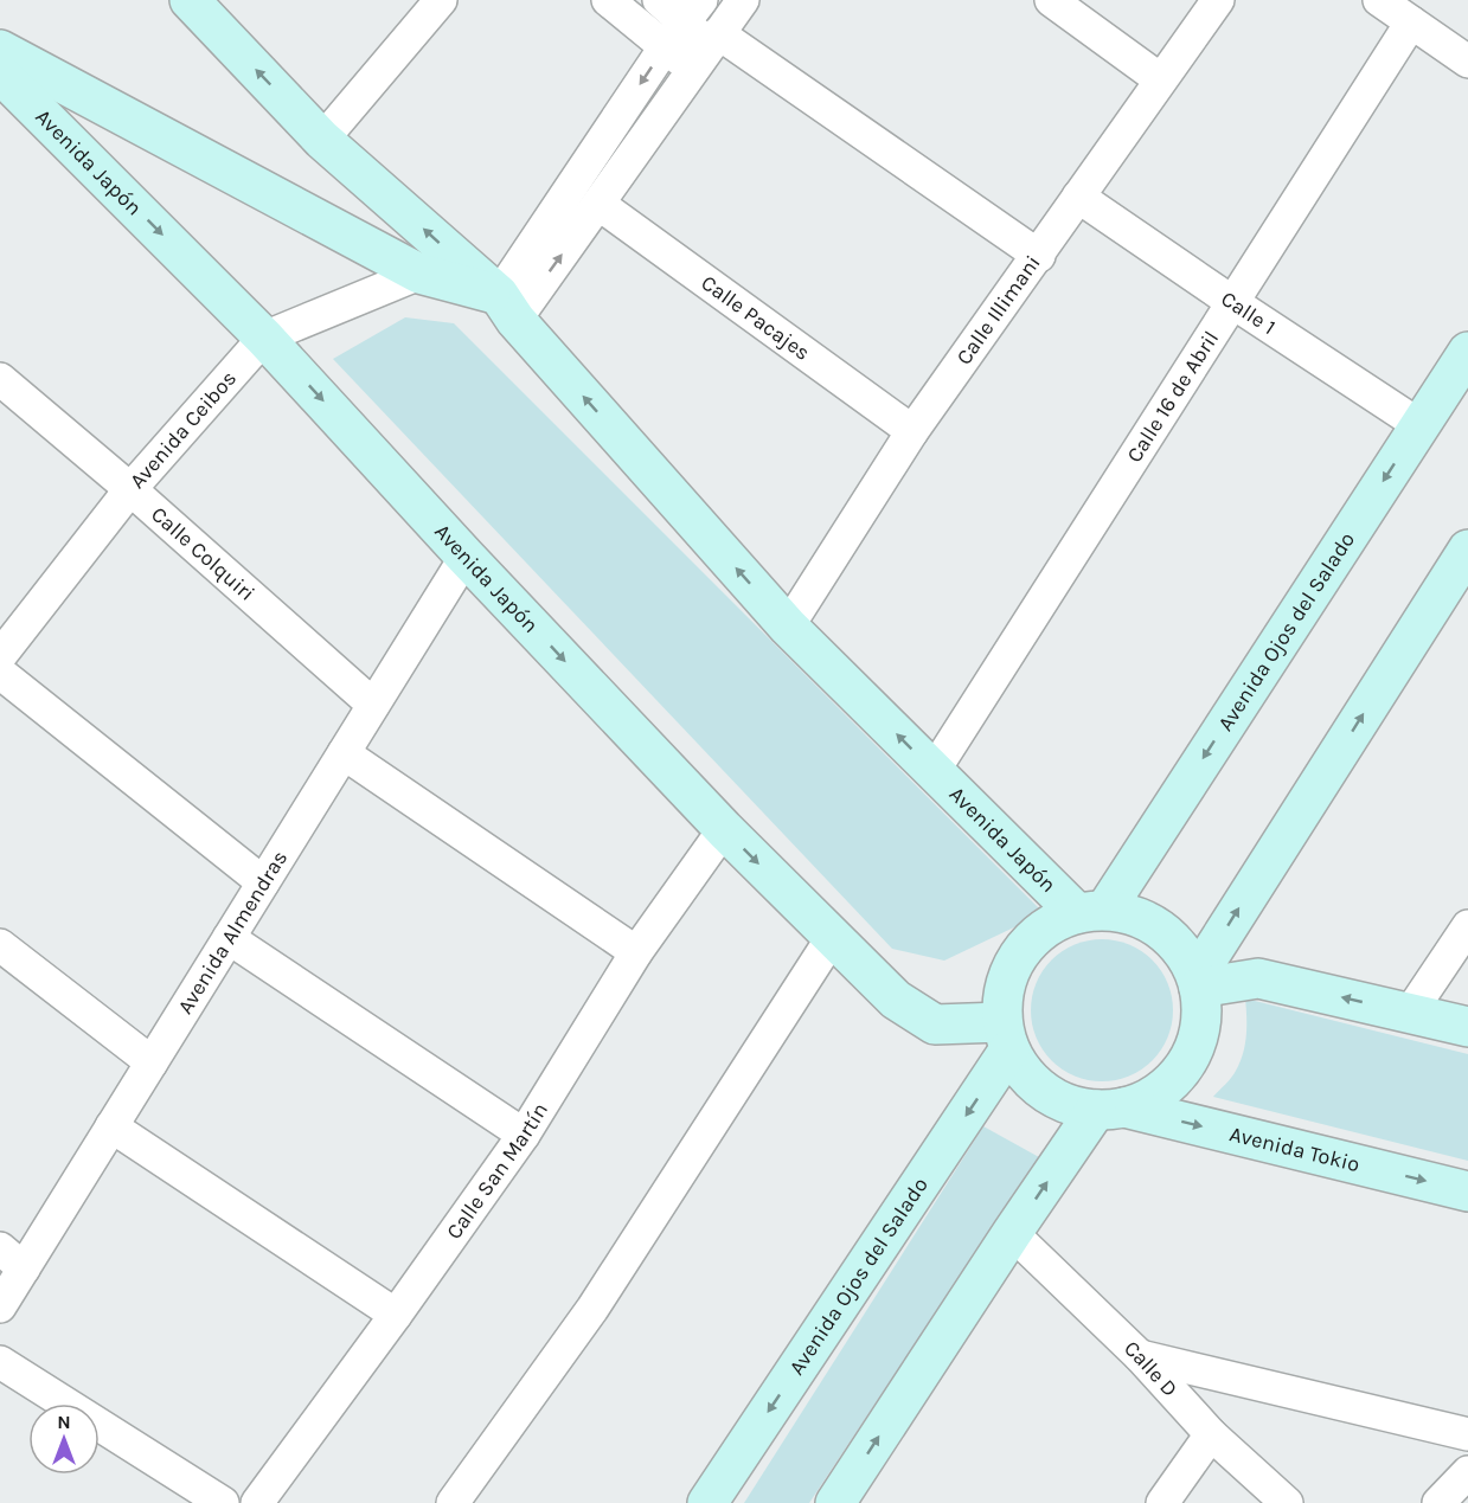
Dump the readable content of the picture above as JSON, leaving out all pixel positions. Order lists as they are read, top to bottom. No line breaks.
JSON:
{"streets":{"street":["Avenida Japón","Calle Illimani","Calle 1","Calle Pacajes","Calle 16 de Abril","Avenida Ceibos","Calle Colquiri","Avenida Ojos del Salado","Avenida Almendras","Avenida Tokio","Calle San Martín","Calle D"]},"crossings":[["Avenida Japón","Calle Illimani"],["Avenida Japón","Calle 16 de Abril"],["Avenida Japón","Avenida Ceibos"],["Avenida Japón","Avenida Ojos del Salado"],["Avenida Japón","Avenida Almendras"],["Avenida Japón","Avenida Tokio"],["Avenida Japón","Calle San Martín"],["Calle Illimani","Calle 1"],["Calle Illimani","Calle Pacajes"],["Calle 1","Calle 16 de Abril"],["Calle 1","Avenida Ojos del Salado"],["Avenida Ceibos","Calle Colquiri"],["Calle Colquiri","Avenida Almendras"],["Avenida Ojos del Salado","Avenida Tokio"]],"north":"top"}
